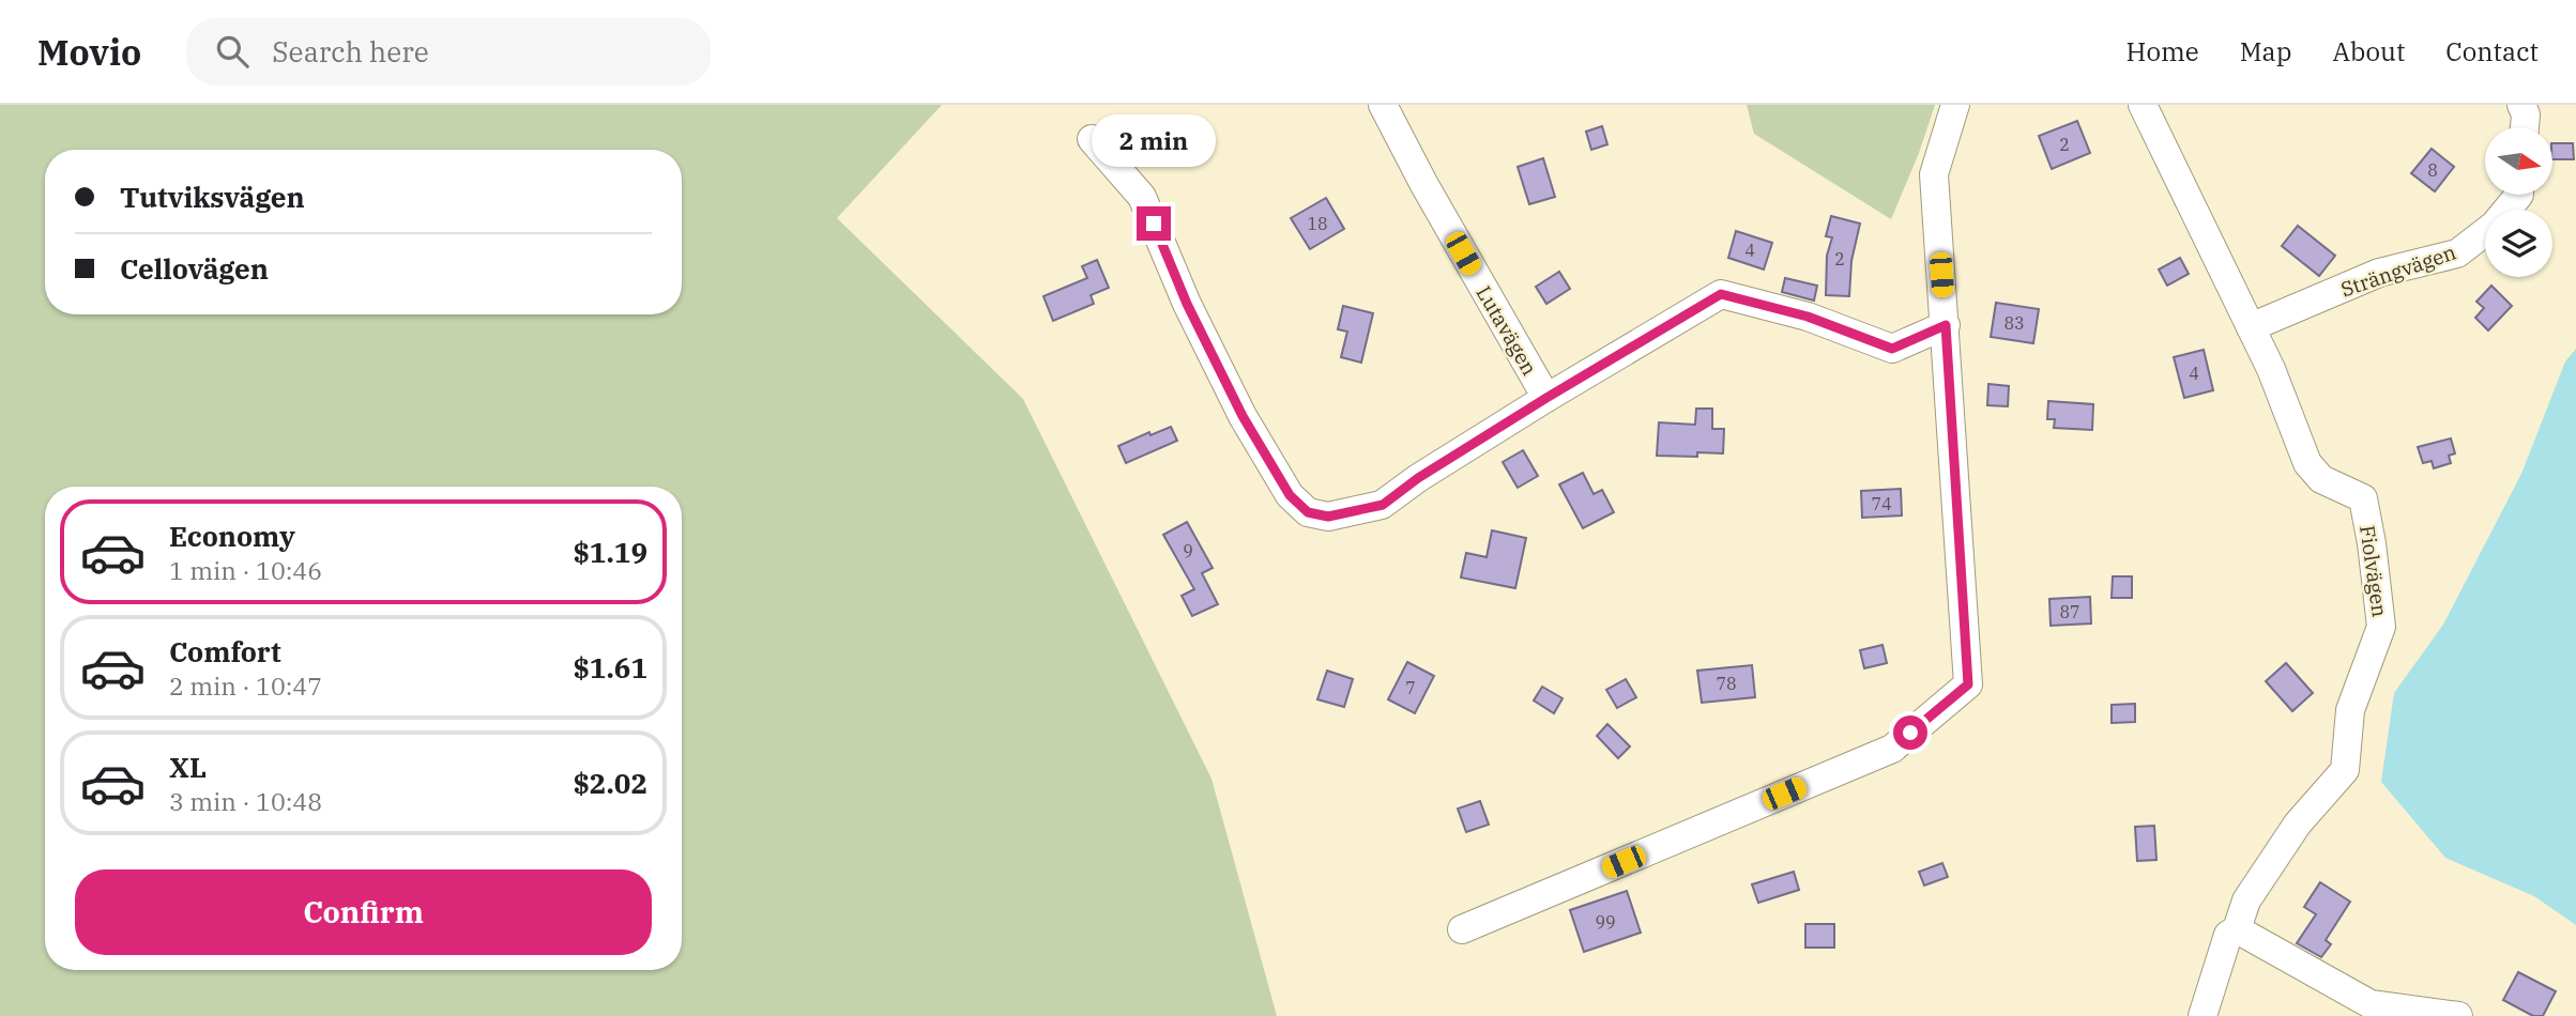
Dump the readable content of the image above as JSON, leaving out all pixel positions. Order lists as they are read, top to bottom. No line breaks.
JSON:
{"streets":{"street":["Strängvägen","Lutavägen","Fiolvägen"]},"crossings":[["Strängvägen","Fiolvägen"]],"house_numbers":["2","8","18","4","2","83","4","74","9","87","78","7","99"],"north":"right","page":{"header":"Movio","search":"Search here","nav":["Home","Map","About","Contact"],"bubble":"2 min","banner":["Tutviksvägen","Cellovägen"],"list":[{"name":"Economy","note":"1 min · 10:46","value":"$1.19"},{"name":"Comfort","note":"2 min · 10:47","value":"$1.61"},{"name":"XL","note":"3 min · 10:48","value":"$2.02"}],"buttons":"Confirm"}}
